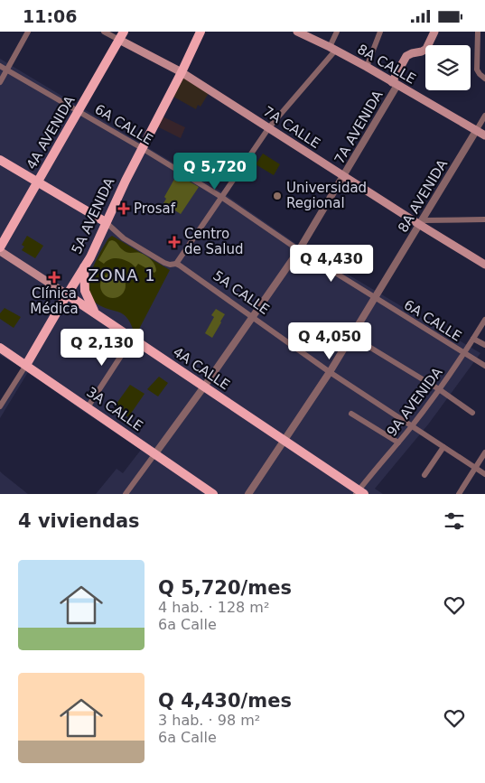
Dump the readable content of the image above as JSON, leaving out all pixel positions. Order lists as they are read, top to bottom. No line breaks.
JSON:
{"streets":{"main road":["8A CALLE","7A CALLE","7A AVENIDA","4A AVENIDA","5A AVENIDA","5A CALLE","4A CALLE","3A CALLE"],"street":["6A CALLE","8A AVENIDA","9A AVENIDA"]},"crossings":[["8A CALLE","7A AVENIDA"],["8A CALLE","8A AVENIDA"],["6A CALLE","7A AVENIDA"],["6A CALLE","4A AVENIDA"],["6A CALLE","8A AVENIDA"],["6A CALLE","5A AVENIDA"],["6A CALLE","9A AVENIDA"],["7A CALLE","7A AVENIDA"],["7A CALLE","4A AVENIDA"],["7A CALLE","8A AVENIDA"],["7A CALLE","5A AVENIDA"],["7A AVENIDA","5A CALLE"],["7A AVENIDA","4A CALLE"],["7A AVENIDA","3A CALLE"],["4A AVENIDA","5A CALLE"],["8A AVENIDA","5A CALLE"],["8A AVENIDA","4A CALLE"],["5A AVENIDA","5A CALLE"],["5A AVENIDA","4A CALLE"],["5A AVENIDA","3A CALLE"],["5A CALLE","9A AVENIDA"],["4A CALLE","9A AVENIDA"]],"districts":["ZONA 1"],"places":{"other":["Universidad Regional"],"health":["Prosaf","Centro de Salud","Clínica Médica"]},"page":{"status":"11:06","price":["Q 5,720","Q 4,430","Q 4,050","Q 2,130"],"heading":"4 viviendas","list":[{"name":"Q 5,720/mes","note":"4 hab. · 128 m² · 6a Calle"},{"name":"Q 4,430/mes","note":"3 hab. · 98 m² · 6a Calle"}]}}
